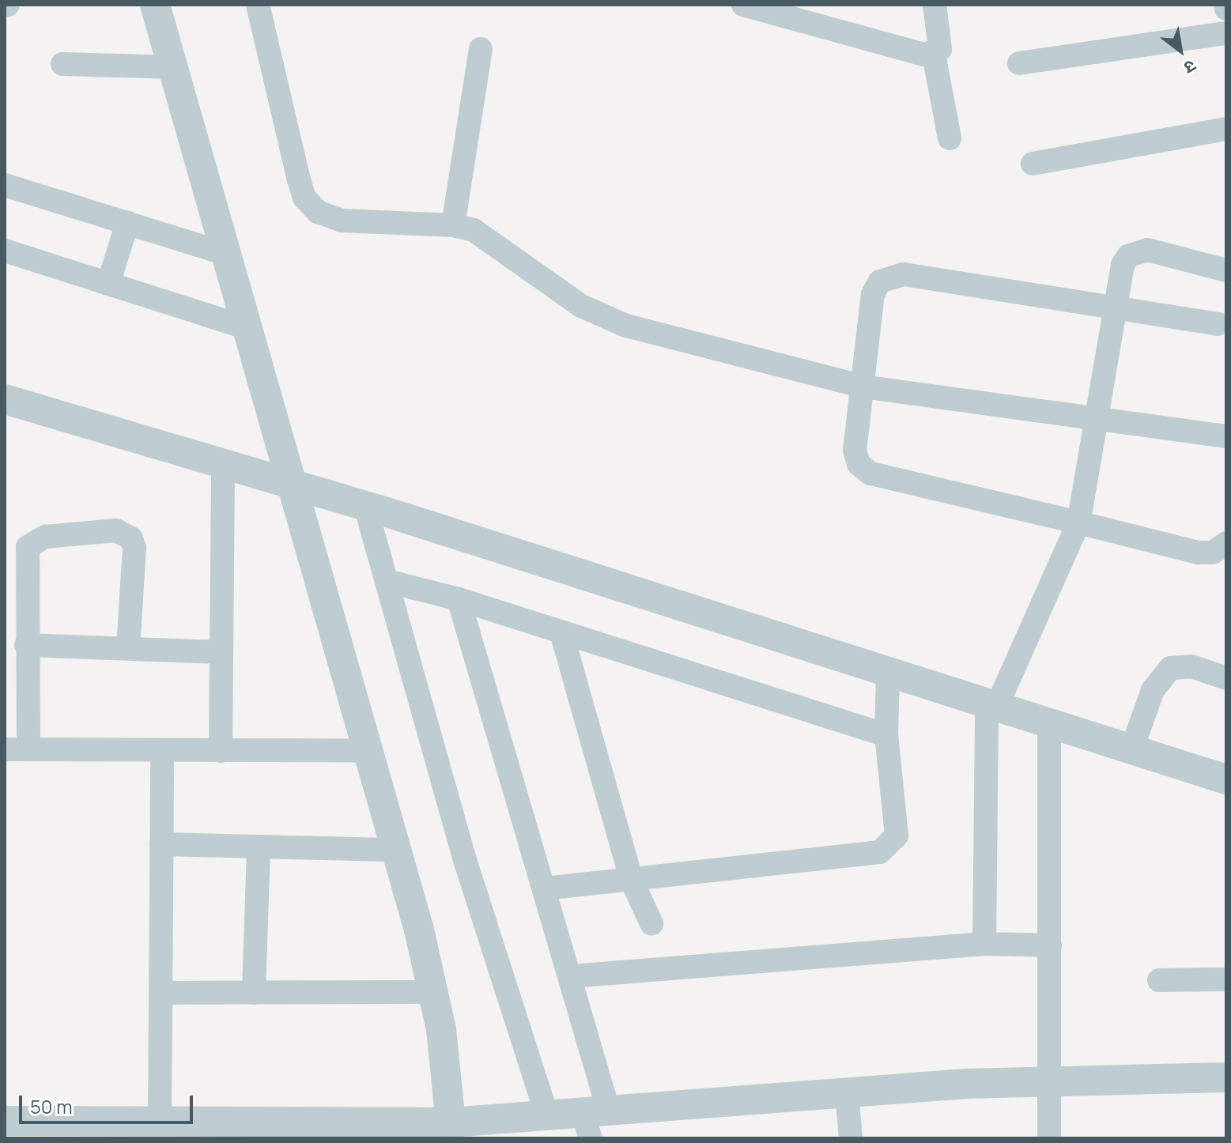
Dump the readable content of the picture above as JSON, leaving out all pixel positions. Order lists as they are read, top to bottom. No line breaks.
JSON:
{"scale_bar":"50 m","north":"bottom right"}
